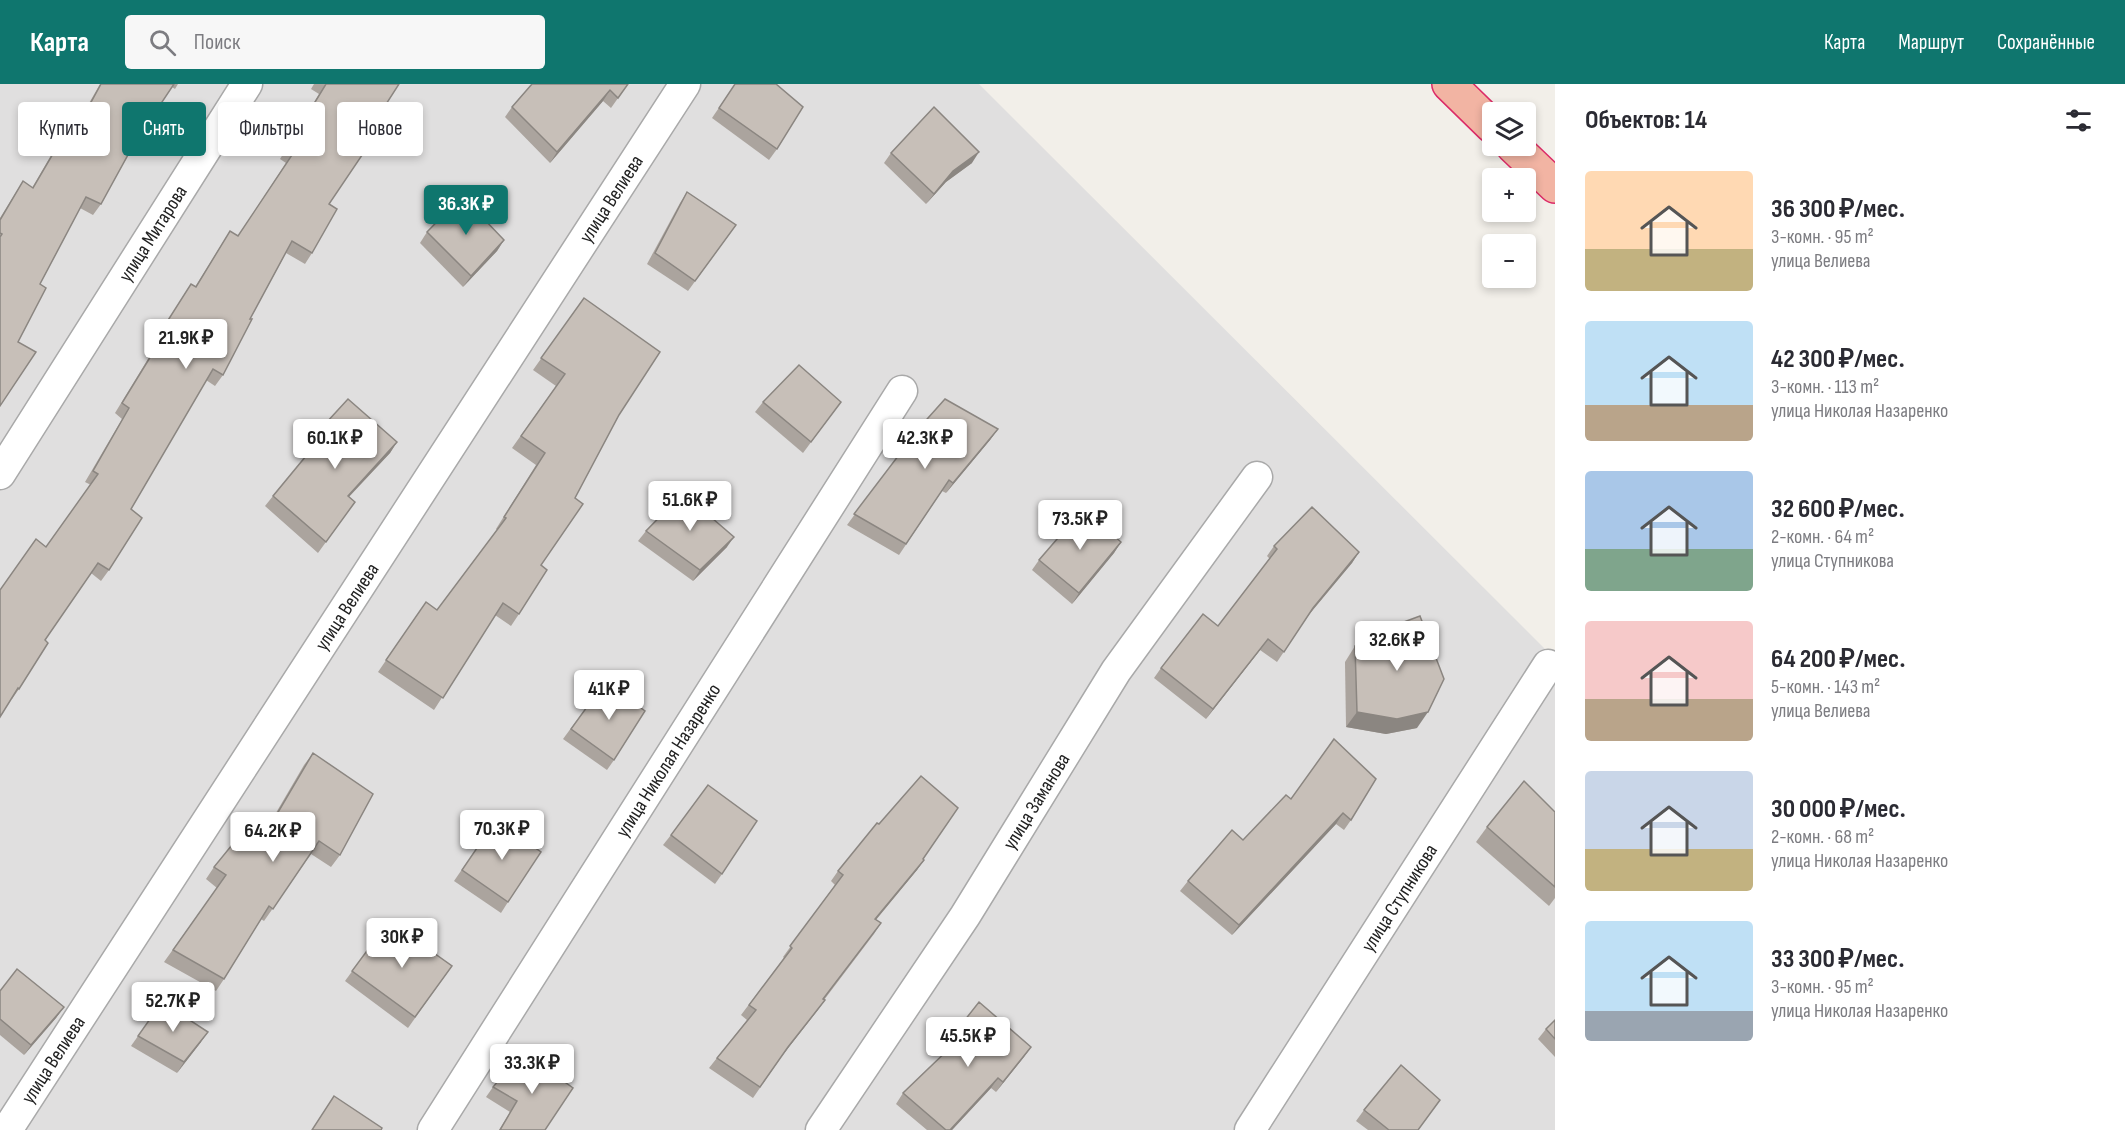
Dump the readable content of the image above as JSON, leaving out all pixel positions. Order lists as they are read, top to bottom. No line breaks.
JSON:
{"streets":{"street":["улица Велиева","улица Митарова","улица Николая Назаренко","улица Заманова","улица Ступникова"]},"page":{"header":"Карта","search":"Поиск","nav":["Карта","Маршрут","Сохранённые"],"heading":"Объектов: 14","map_buttons":["+","−"],"chip":["Купить","Снять","Фильтры","Новое"],"list":[{"name":"36 300 ₽/мес.","note":"3-комн. · 95 m² · улица Велиева"},{"name":"42 300 ₽/мес.","note":"3-комн. · 113 m² · улица Николая Назаренко"},{"name":"32 600 ₽/мес.","note":"2-комн. · 64 m² · улица Ступникова"},{"name":"64 200 ₽/мес.","note":"5-комн. · 143 m² · улица Велиева"},{"name":"30 000 ₽/мес.","note":"2-комн. · 68 m² · улица Николая Назаренко"},{"name":"33 300 ₽/мес.","note":"3-комн. · 95 m² · улица Николая Назаренко"}],"price":["36.3K ₽","21.9K ₽","60.1K ₽","42.3K ₽","51.6K ₽","73.5K ₽","32.6K ₽","41K ₽","70.3K ₽","64.2K ₽","30K ₽","52.7K ₽","45.5K ₽","33.3K ₽"]}}
